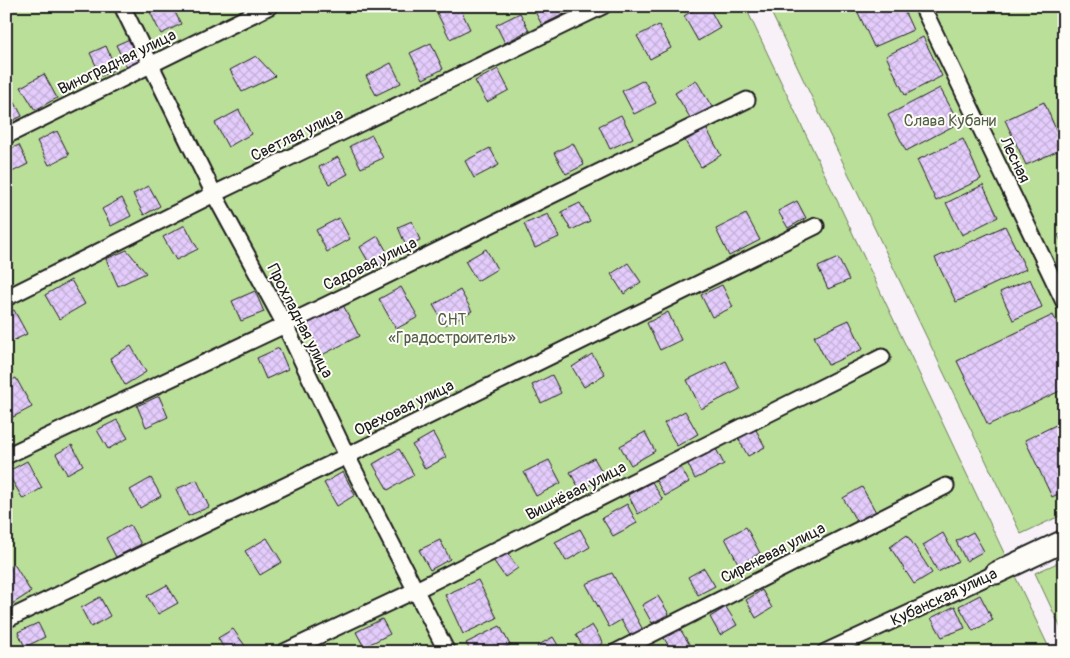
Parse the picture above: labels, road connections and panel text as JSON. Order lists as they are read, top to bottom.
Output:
{
  "streets": {
    "street": [
      "Виноградная улица",
      "Светлая улица",
      "Лесная",
      "Садовая улица",
      "Прохладная улица",
      "Ореховая улица",
      "Вишнёвая улица",
      "Сиреневая улица",
      "Кубанская улица"
    ]
  },
  "crossings": [
    ["Виноградная улица", "Прохладная улица"],
    ["Светлая улица", "Прохладная улица"],
    ["Садовая улица", "Прохладная улица"],
    ["Прохладная улица", "Ореховая улица"],
    ["Прохладная улица", "Вишнёвая улица"]
  ],
  "parks": ["Слава Кубани", "СНТ «Градостроитель»"]
}
